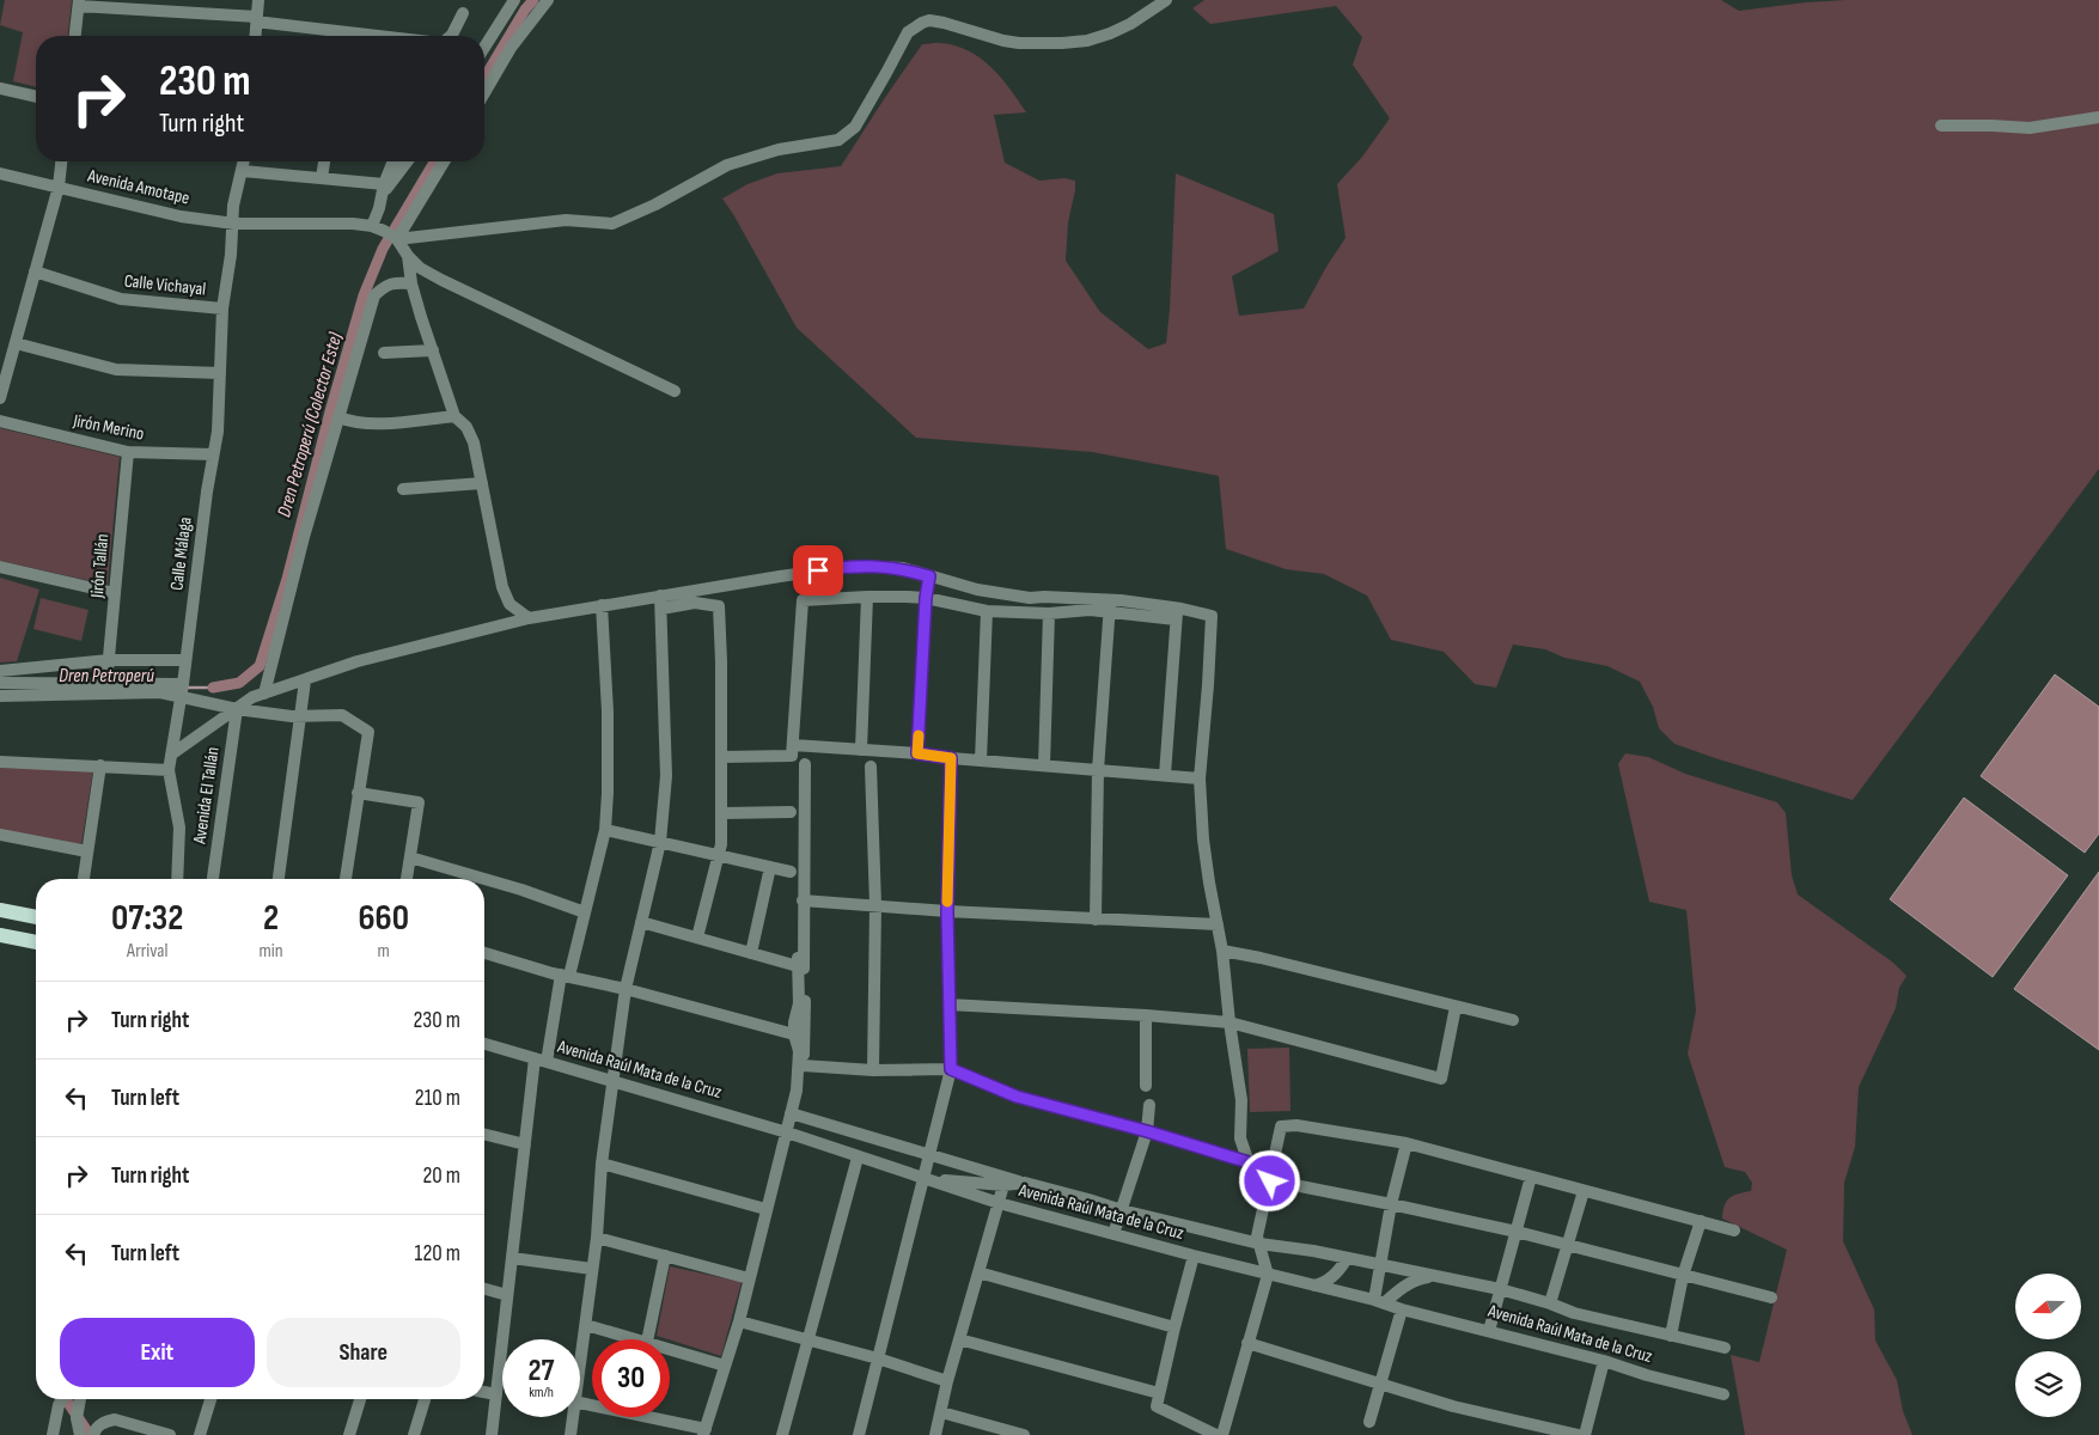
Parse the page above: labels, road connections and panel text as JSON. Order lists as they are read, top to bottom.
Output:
{
  "streets": {
    "street": [
      "Avenida Amotape",
      "Calle Vichayal",
      "Jirón Merino",
      "Calle Málaga",
      "Jirón Tallán",
      "Avenida El Tallán",
      "Avenida Raúl Mata de la Cruz"
    ]
  },
  "crossings": [
    ["Avenida Amotape", "Calle Málaga"],
    ["Calle Vichayal", "Calle Málaga"],
    ["Jirón Merino", "Calle Málaga"],
    ["Jirón Merino", "Jirón Tallán"]
  ],
  "water": ["Dren Petroperú (Colector Este)", "Dren Petroperú"],
  "north": "left",
  "page": {
    "turn": ["230 m", "Turn right"],
    "eta": [
      "07:32",
      "Arrival",
      "2",
      "min",
      "660",
      "m"
    ],
    "list": [
      {
        "name": "Turn right",
        "value": "230 m"
      },
      {
        "name": "Turn left",
        "value": "210 m"
      },
      {
        "name": "Turn right",
        "value": "20 m"
      },
      {
        "name": "Turn left",
        "value": "120 m"
      }
    ],
    "buttons": ["Exit", "Share"],
    "speed": "27 km/h",
    "limit": "30"
  }
}
